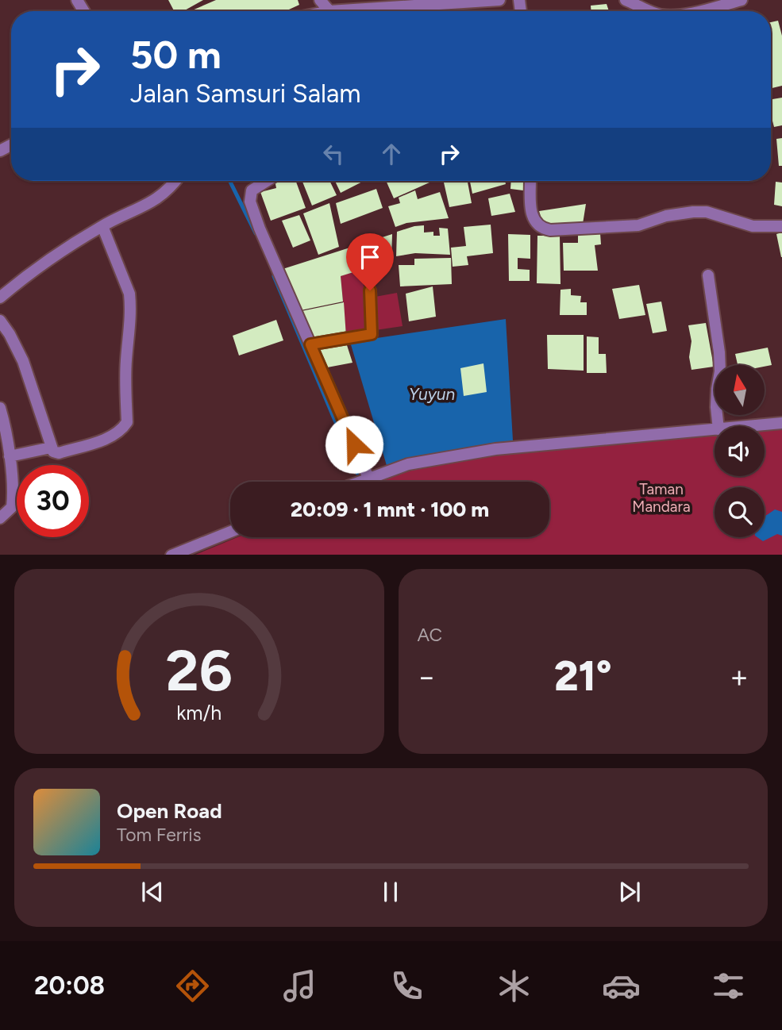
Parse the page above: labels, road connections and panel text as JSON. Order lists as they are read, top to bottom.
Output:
{
  "water": ["Yuyun"],
  "parks": ["Taman Mandara"],
  "north": "top",
  "page": {
    "turn": ["50 m", "Jalan Samsuri Salam"],
    "limit": "30",
    "trip": "20:09 · 1 mnt · 100 m",
    "tile": "AC",
    "heat": ["−", "21°", "+"],
    "song": ["Open Road", "Tom Ferris"],
    "tabs": "20:08",
    "gauge": ["26", "km/h"]
  }
}
